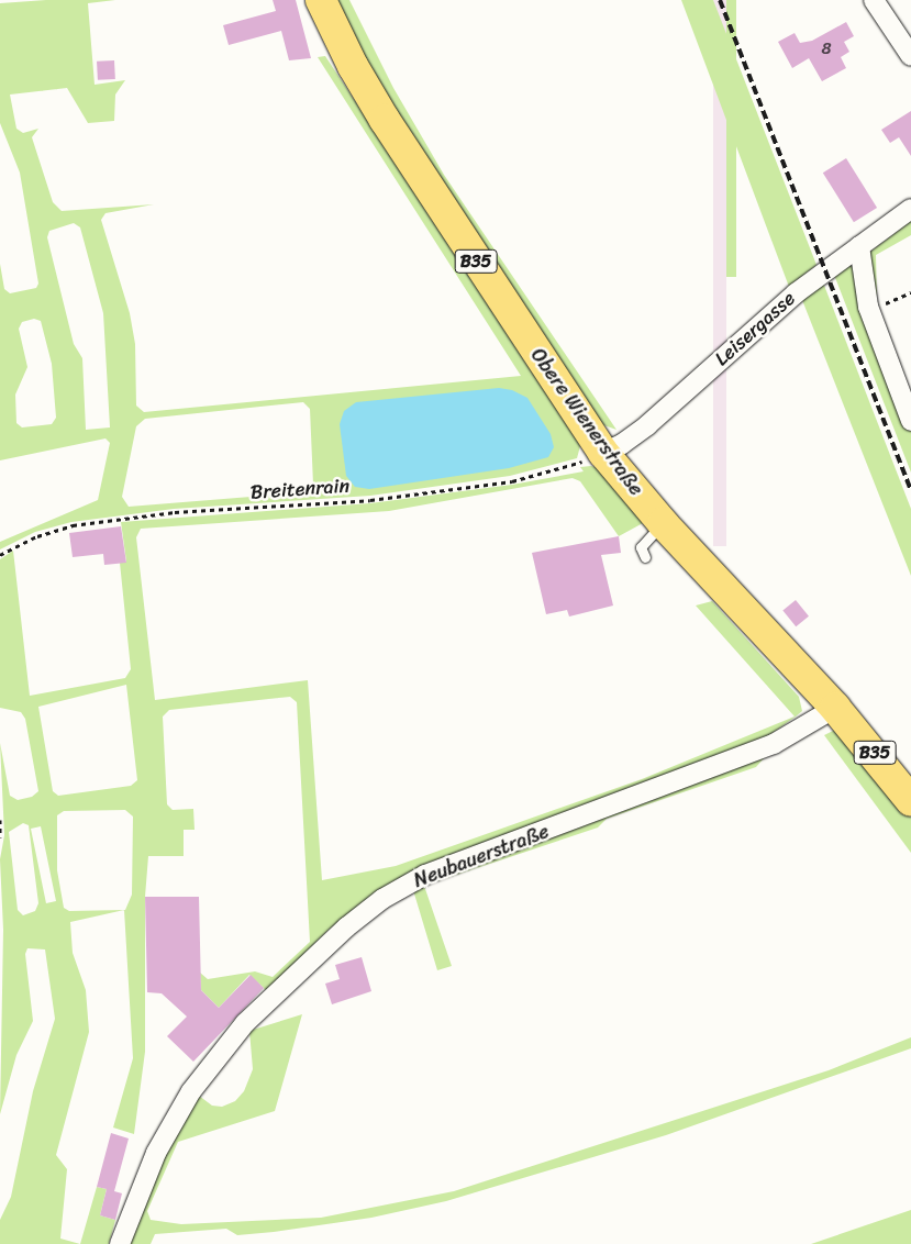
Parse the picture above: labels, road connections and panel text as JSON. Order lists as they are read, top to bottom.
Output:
{
  "streets": {
    "main road": ["B35", "Obere Wienerstraße"],
    "street": ["Leisergasse", "Neubauerstraße"],
    "path": ["Breitenrain"]
  },
  "crossings": [
    ["Leisergasse", "Obere Wienerstraße"],
    ["Leisergasse", "Breitenrain"],
    ["Obere Wienerstraße", "Breitenrain"],
    ["Obere Wienerstraße", "Neubauerstraße"]
  ],
  "house_numbers": ["8"]
}
